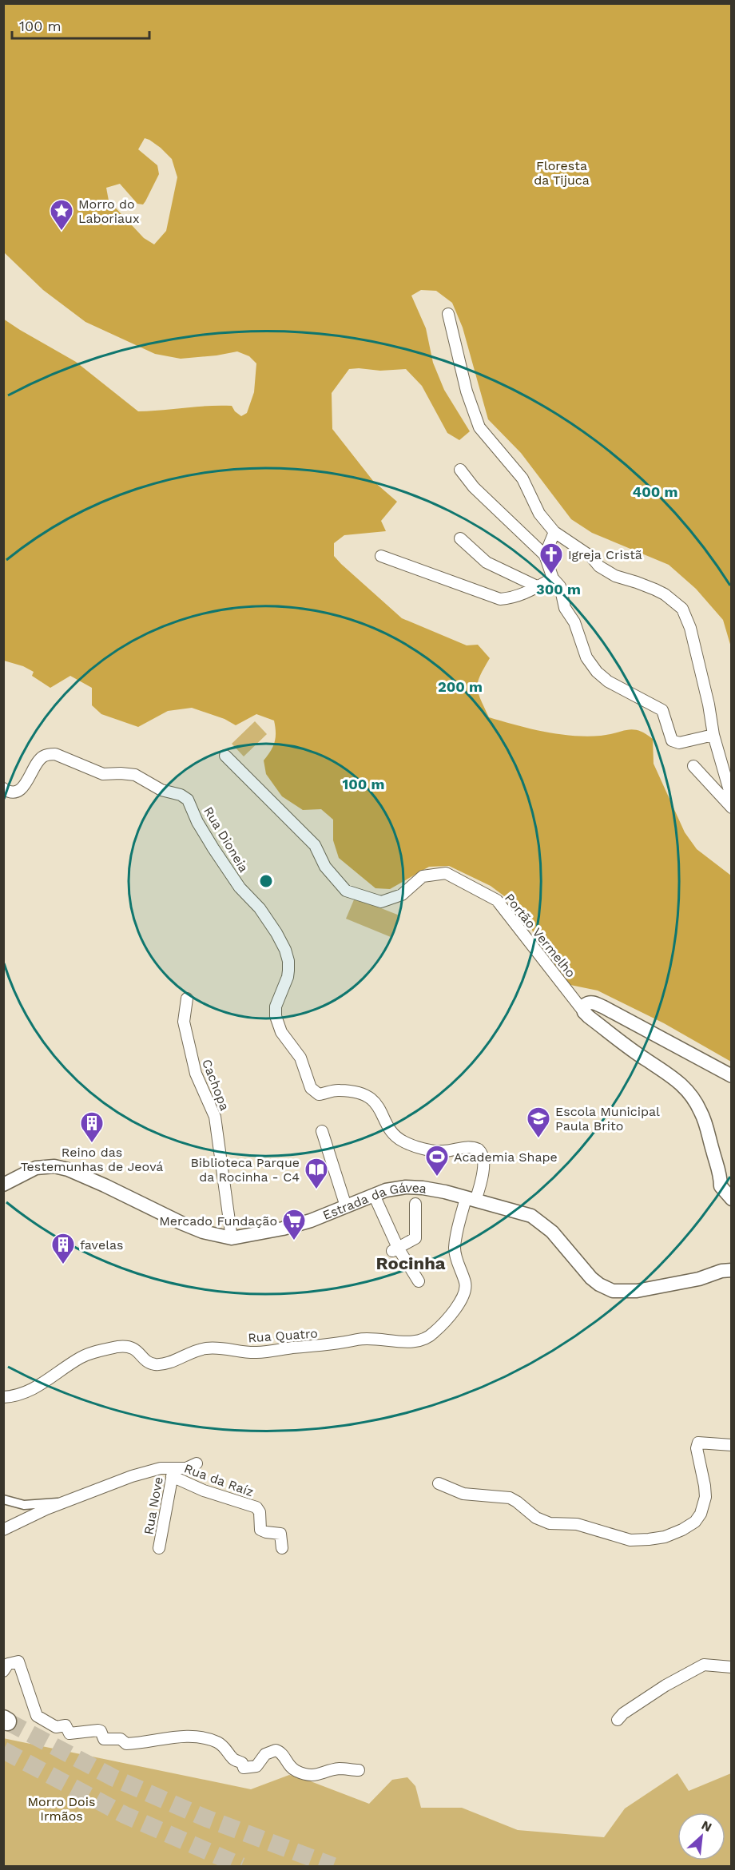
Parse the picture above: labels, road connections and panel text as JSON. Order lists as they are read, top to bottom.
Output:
{
  "streets": {
    "street": [
      "Rua Dioneia",
      "Portão Vermelho",
      "Cachopa",
      "Estrada da Gávea",
      "Rua Quatro",
      "Rua da Raíz",
      "Rua Nove"
    ]
  },
  "crossings": [
    ["Rua Dioneia", "Estrada da Gávea"],
    ["Rua Dioneia", "Rua Quatro"],
    ["Cachopa", "Estrada da Gávea"],
    ["Estrada da Gávea", "Rua Quatro"],
    ["Rua da Raíz", "Rua Nove"]
  ],
  "districts": ["Rocinha"],
  "parks": ["Floresta da Tijuca", "Morro Dois Irmãos"],
  "places": {
    "place": ["Morro do Laboriaux"],
    "church": ["Igreja Cristã"],
    "school or university": ["Escola Municipal Paula Brito"],
    "building": ["Reino das Testemunhas de Jeová", "favelas"],
    "sports": ["Academia Shape"],
    "library": ["Biblioteca Parque da Rocinha - C4"],
    "supermarket": ["Mercado Fundação"]
  },
  "scale_bar": "100 m",
  "north": "top right",
  "rings": [
    "400 m",
    "300 m",
    "200 m",
    "100 m"
  ]
}
